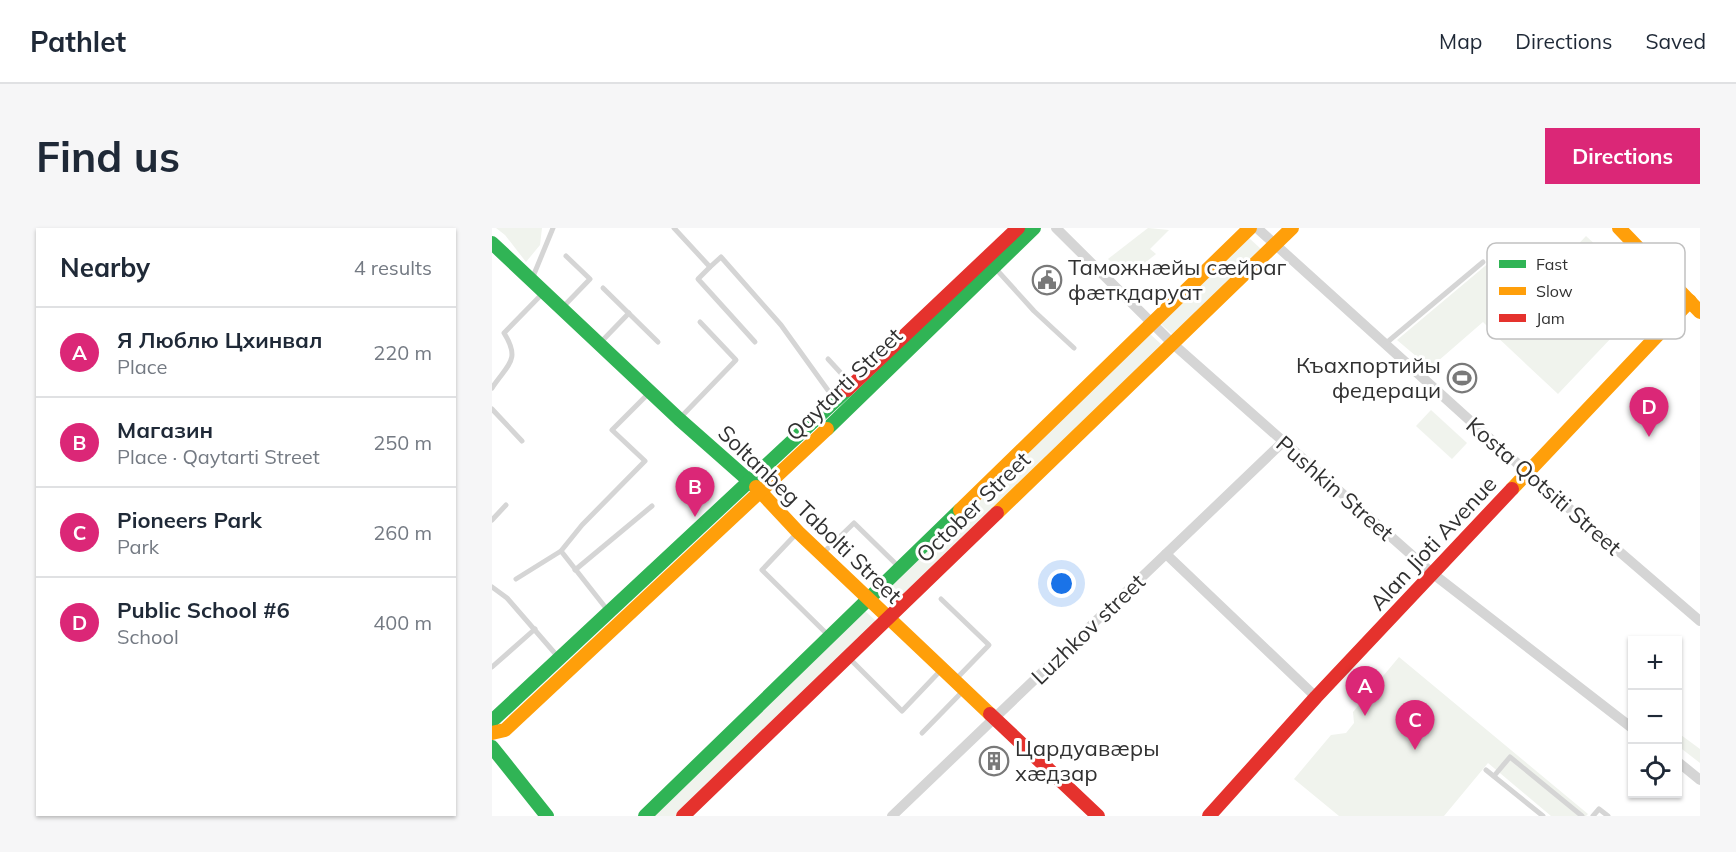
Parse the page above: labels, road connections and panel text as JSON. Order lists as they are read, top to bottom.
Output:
{
  "streets": {
    "street": [
      "Qaytarti Street",
      "Kosta Qotsiti Street",
      "Pushkin Street",
      "October Street",
      "Soltanbeg Tabolti Street",
      "Alan Jioti Avenue",
      "Luzhkov street"
    ]
  },
  "crossings": [
    ["Qaytarti Street", "Soltanbeg Tabolti Street"],
    ["Kosta Qotsiti Street", "October Street"],
    ["Kosta Qotsiti Street", "Alan Jioti Avenue"],
    ["Pushkin Street", "October Street"],
    ["Pushkin Street", "Alan Jioti Avenue"],
    ["Pushkin Street", "Luzhkov street"],
    ["October Street", "Soltanbeg Tabolti Street"],
    ["Soltanbeg Tabolti Street", "Luzhkov street"]
  ],
  "places": {
    "public building": ["Таможнæйы сæйраг фæткдаруат"],
    "sports": ["Къахпортийы федераци"],
    "building": ["Цардуавæры хæдзар"]
  },
  "legend": ["Fast", "Slow", "Jam"],
  "page": {
    "header": "Pathlet",
    "nav": ["Map", "Directions", "Saved"],
    "buttons": "Directions",
    "title": "Find us",
    "heading": ["Nearby", "4 results"],
    "list": [
      {
        "mark": "A",
        "name": "Я Люблю Цхинвал",
        "note": "Place",
        "value": "220 m"
      },
      {
        "mark": "B",
        "name": "Магазин",
        "note": "Place · Qaytarti Street",
        "value": "250 m"
      },
      {
        "mark": "C",
        "name": "Pioneers Park",
        "note": "Park",
        "value": "260 m"
      },
      {
        "mark": "D",
        "name": "Public School #6",
        "note": "School",
        "value": "400 m"
      }
    ],
    "pins": [
      "D",
      "B",
      "A",
      "C"
    ],
    "map_buttons": ["+", "−"]
  }
}
